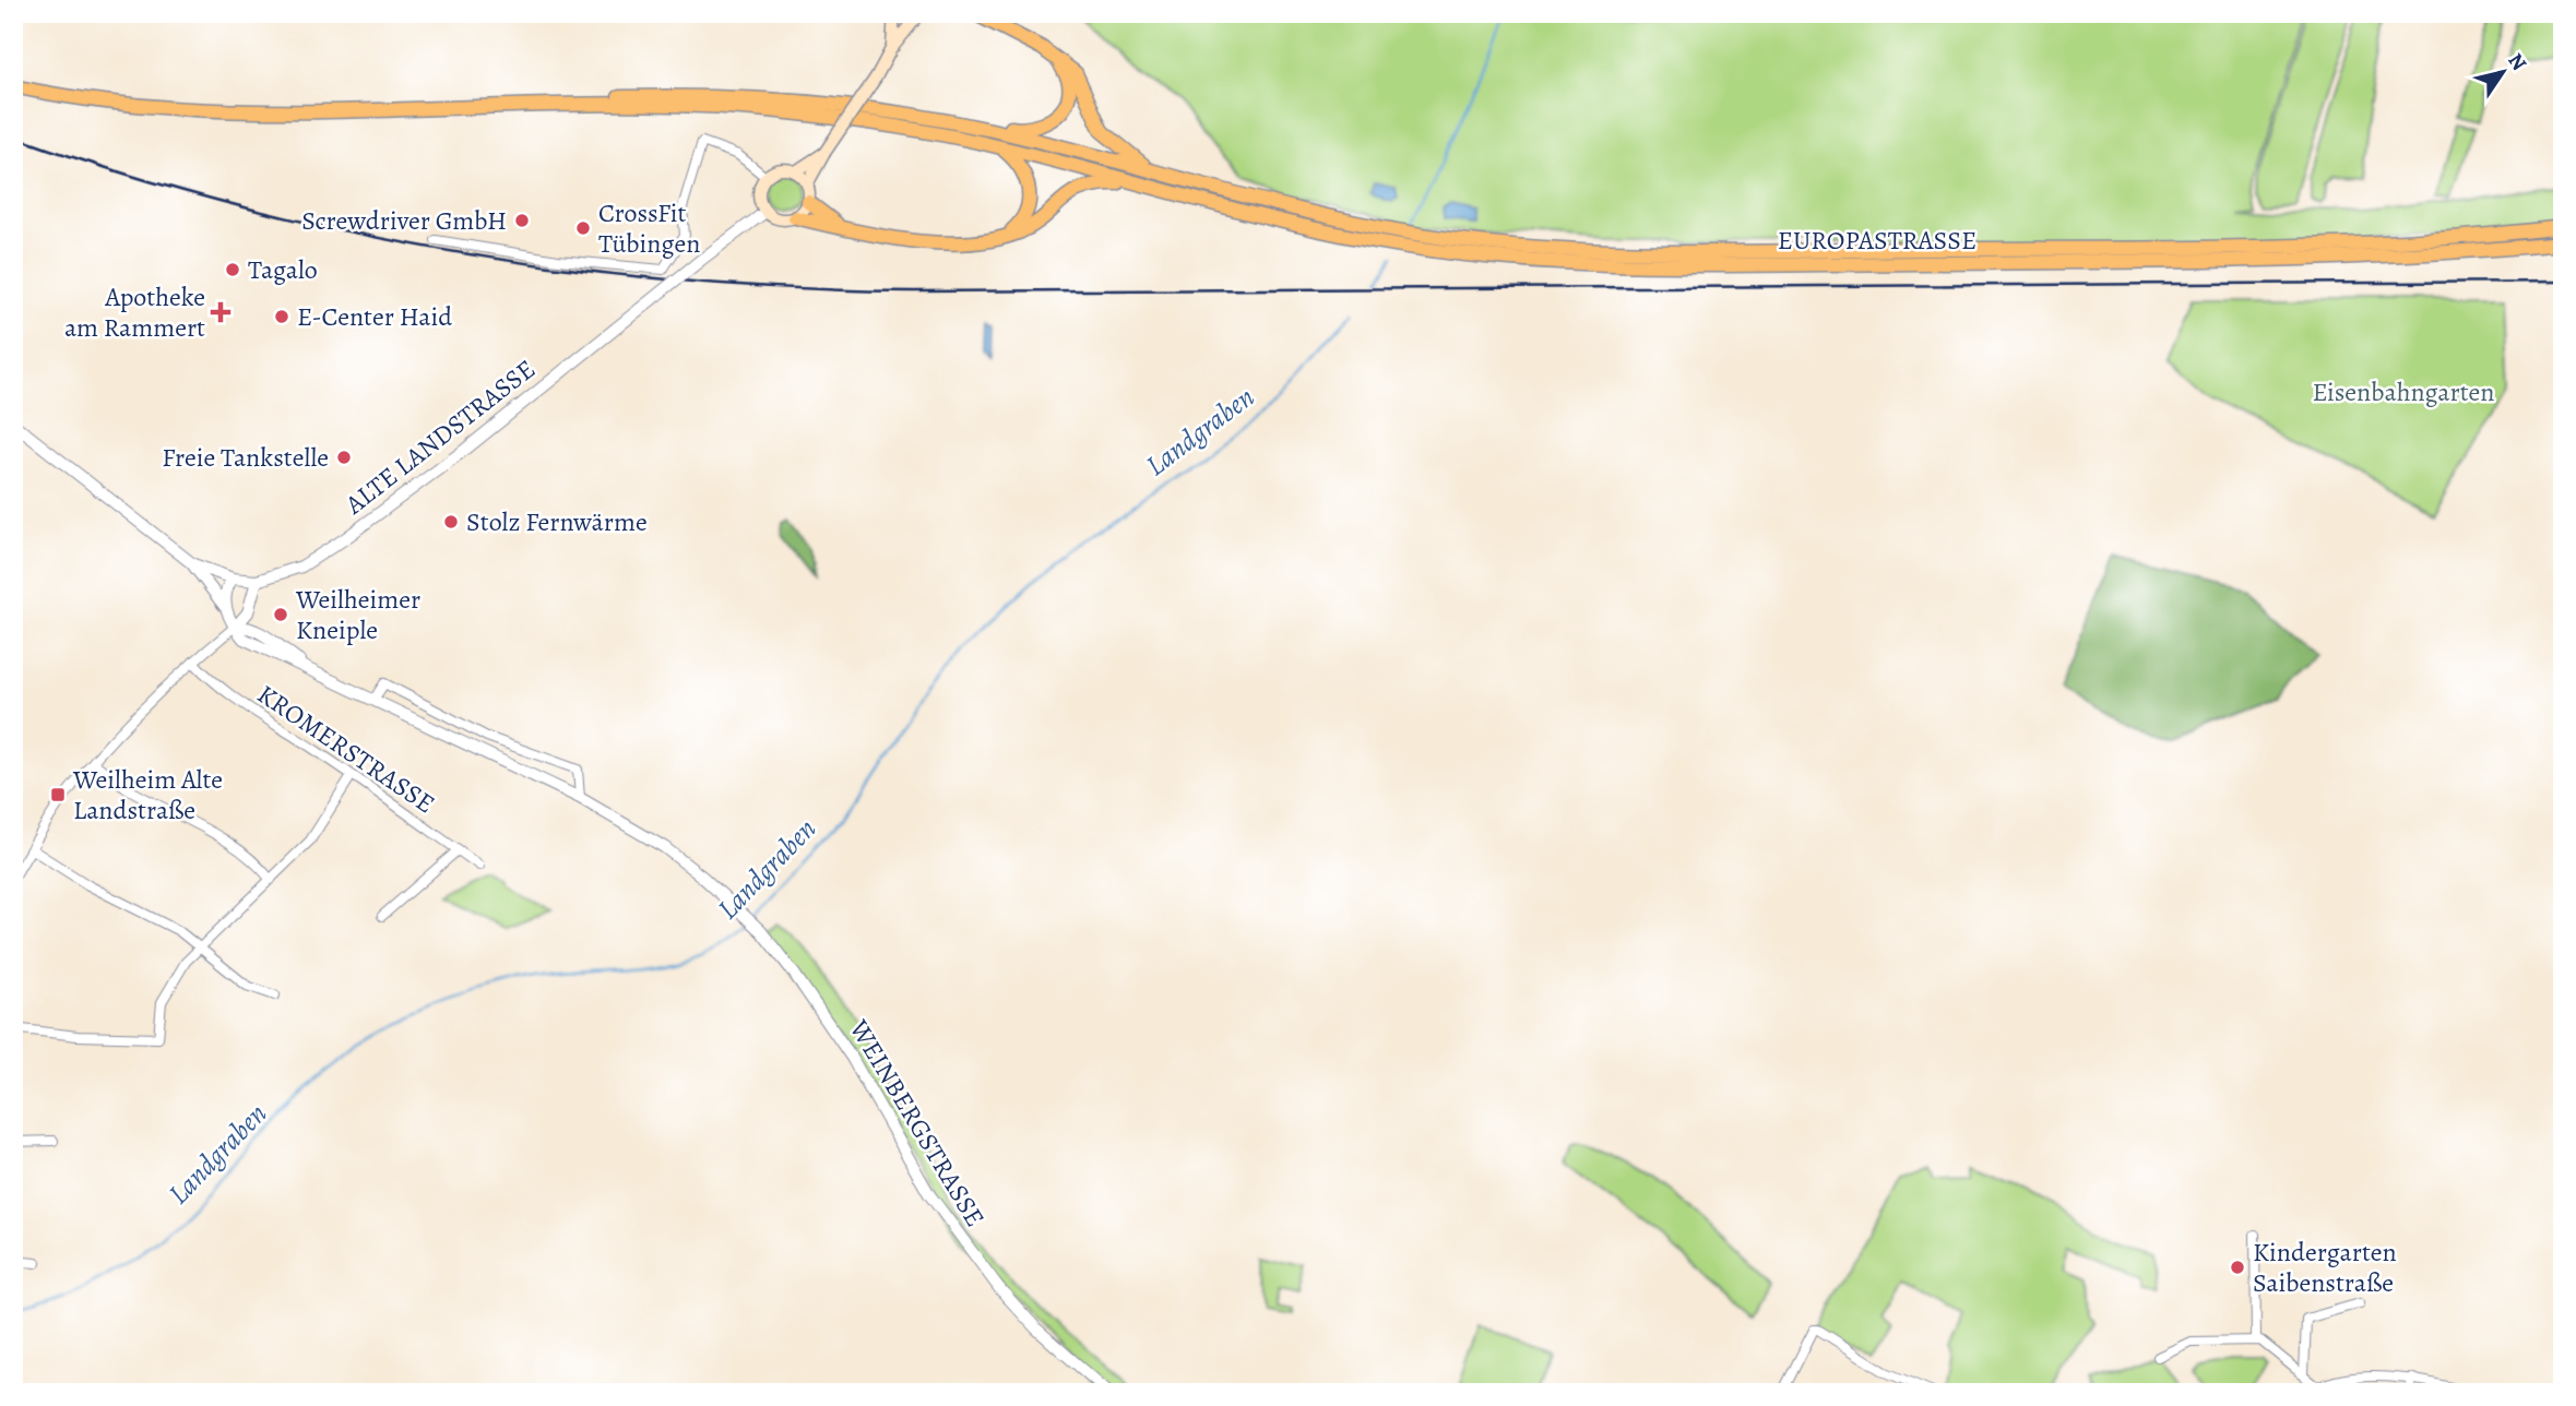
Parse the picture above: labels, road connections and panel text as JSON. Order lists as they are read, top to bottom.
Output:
{
  "streets": {
    "main road": ["EUROPASTRASSE"],
    "street": ["ALTE LANDSTRASSE", "KROMERSTRASSE", "WEINBERGSTRASSE"]
  },
  "water": ["Landgraben"],
  "parks": ["Eisenbahngarten"],
  "places": {
    "other": [
      "Screwdriver GmbH",
      "CrossFit Tübingen",
      "Tagalo",
      "E-Center Haid",
      "Freie Tankstelle",
      "Stolz Fernwärme",
      "Weilheimer Kneiple",
      "Kindergarten Saibenstraße"
    ],
    "health": ["Apotheke am Rammert"],
    "transit": ["Weilheim Alte Landstraße"]
  },
  "north": "top right"
}
